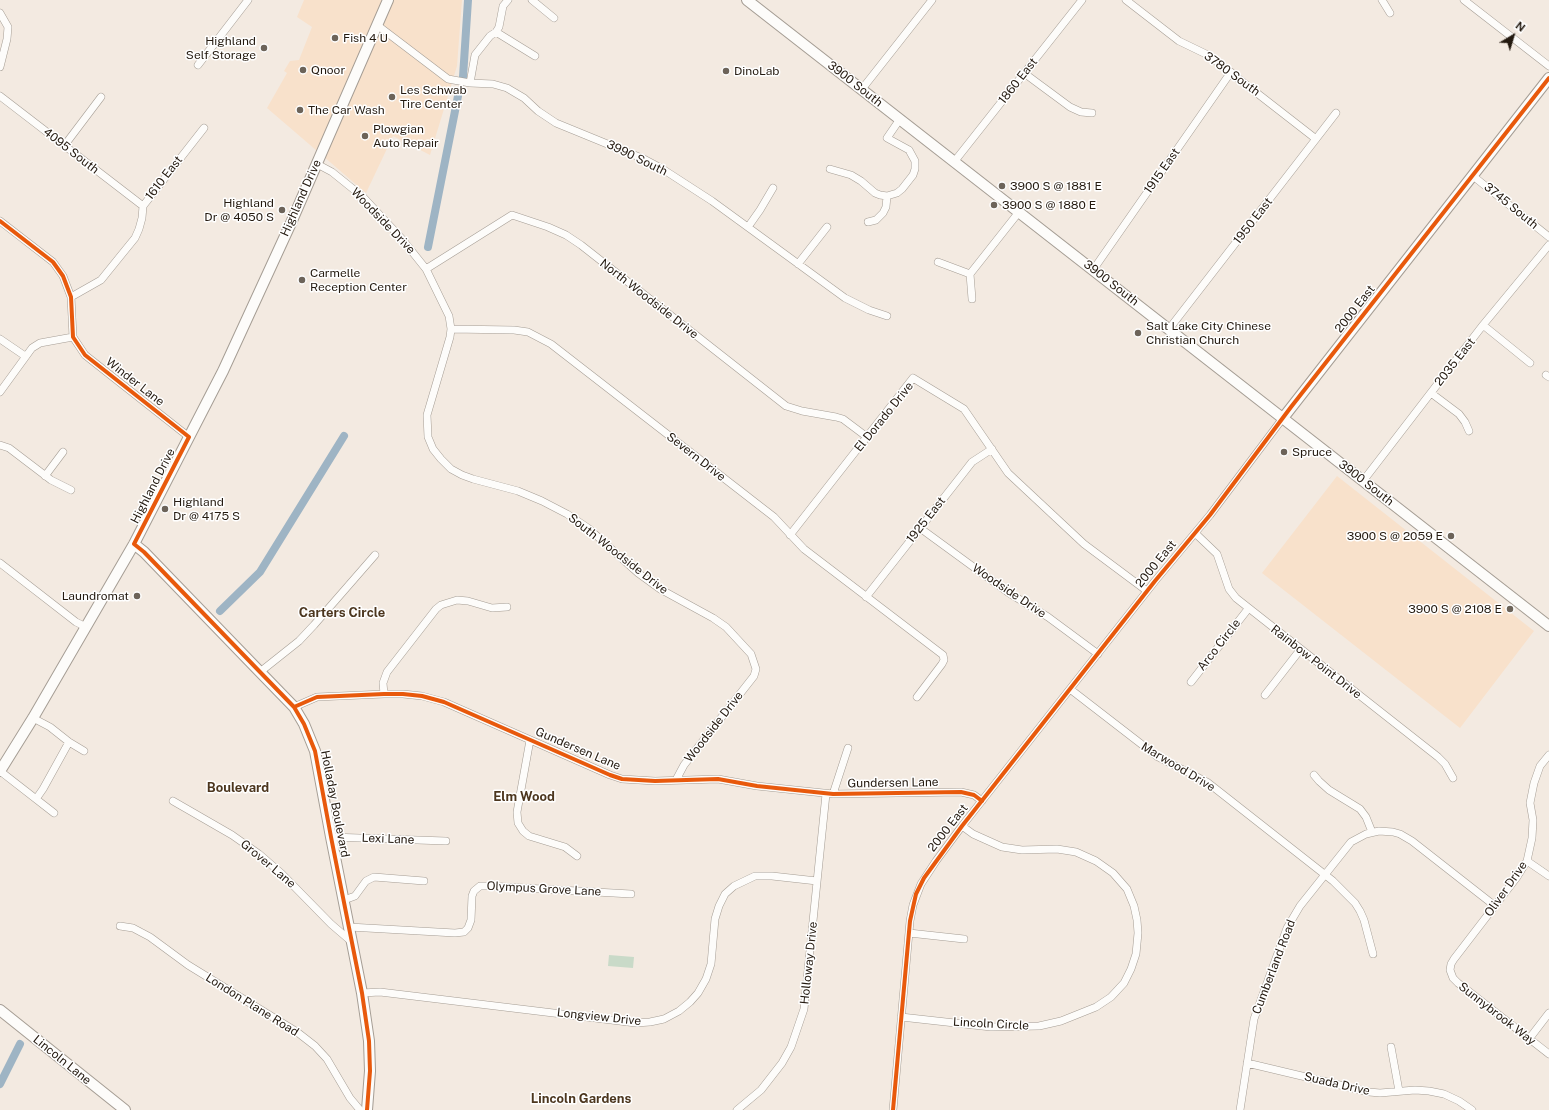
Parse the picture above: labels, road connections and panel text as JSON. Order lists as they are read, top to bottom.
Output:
{
  "streets": {
    "main road": [
      "3900 South",
      "Highland Drive",
      "2000 East",
      "Holladay Boulevard",
      "Lincoln Lane"
    ],
    "street": [
      "3780 South",
      "1860 East",
      "4095 South",
      "3990 South",
      "1915 East",
      "1610 East",
      "3745 South",
      "Woodside Drive",
      "1950 East",
      "North Woodside Drive",
      "2035 East",
      "Winder Lane",
      "El Dorado Drive",
      "Severn Drive",
      "1925 East",
      "South Woodside Drive",
      "Arco Circle",
      "Rainbow Point Drive",
      "Gundersen Lane",
      "Marwood Drive",
      "Lexi Lane",
      "Grover Lane",
      "Olympus Grove Lane",
      "Oliver Drive",
      "Holloway Drive",
      "Cumberland Road",
      "London Plane Road",
      "Sunnybrook Way",
      "Longview Drive",
      "Lincoln Circle",
      "Suada Drive"
    ]
  },
  "crossings": [
    ["3780 South", "1915 East"],
    ["3780 South", "1950 East"],
    ["1860 East", "3900 South"],
    ["3900 South", "1915 East"],
    ["3900 South", "1950 East"],
    ["3900 South", "2000 East"],
    ["3900 South", "2035 East"],
    ["4095 South", "1610 East"],
    ["3990 South", "Highland Drive"],
    ["Highland Drive", "Woodside Drive"],
    ["Highland Drive", "Winder Lane"],
    ["Highland Drive", "Holladay Boulevard"],
    ["3745 South", "2000 East"],
    ["Woodside Drive", "North Woodside Drive"],
    ["Woodside Drive", "2000 East"],
    ["Woodside Drive", "1925 East"],
    ["Woodside Drive", "South Woodside Drive"],
    ["Woodside Drive", "Gundersen Lane"],
    ["North Woodside Drive", "El Dorado Drive"],
    ["North Woodside Drive", "South Woodside Drive"],
    ["2000 East", "El Dorado Drive"],
    ["2000 East", "Rainbow Point Drive"],
    ["2000 East", "Gundersen Lane"],
    ["2000 East", "Marwood Drive"],
    ["2000 East", "Lincoln Circle"],
    ["El Dorado Drive", "Severn Drive"],
    ["El Dorado Drive", "1925 East"],
    ["Severn Drive", "1925 East"],
    ["Severn Drive", "South Woodside Drive"],
    ["Arco Circle", "Rainbow Point Drive"],
    ["Gundersen Lane", "Holladay Boulevard"],
    ["Gundersen Lane", "Holloway Drive"],
    ["Marwood Drive", "Cumberland Road"],
    ["Holladay Boulevard", "Lexi Lane"],
    ["Holladay Boulevard", "Grover Lane"],
    ["Holladay Boulevard", "Olympus Grove Lane"],
    ["Holladay Boulevard", "Longview Drive"],
    ["Oliver Drive", "Sunnybrook Way"],
    ["Holloway Drive", "Longview Drive"],
    ["Cumberland Road", "Suada Drive"]
  ],
  "districts": [
    "Carters Circle",
    "Boulevard",
    "Elm Wood",
    "Lincoln Gardens"
  ],
  "places": [
    "Fish 4 U",
    "Highland Self Storage",
    "Qnoor",
    "DinoLab",
    "Les Schwab Tire Center",
    "The Car Wash",
    "Plowgian Auto Repair",
    "3900 S @ 1881 E",
    "3900 S @ 1880 E",
    "Highland Dr @ 4050 S",
    "Carmelle Reception Center",
    "Salt Lake City Chinese Christian Church",
    "Spruce",
    "Highland Dr @ 4175 S",
    "3900 S @ 2059 E",
    "Laundromat",
    "3900 S @ 2108 E"
  ],
  "north": "top right"
}
